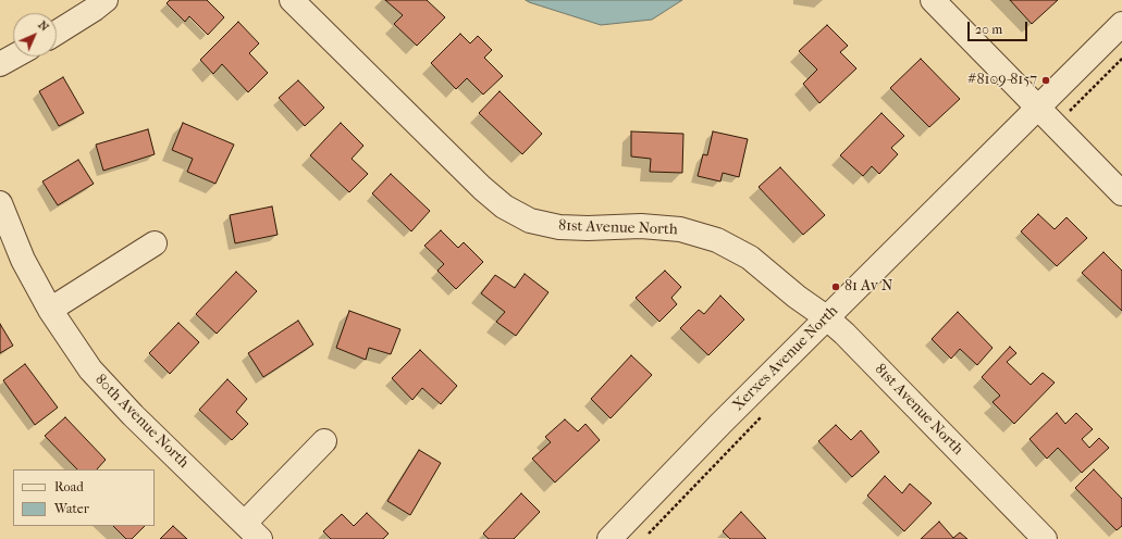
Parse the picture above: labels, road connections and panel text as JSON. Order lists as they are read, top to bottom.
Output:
{
  "streets": {
    "street": ["81st Avenue North", "Xerxes Avenue North", "80th Avenue North"]
  },
  "crossings": [
    ["81st Avenue North", "Xerxes Avenue North"]
  ],
  "places": ["#8109-8157", "81 Av N"],
  "legend": ["Road", "Water"],
  "scale_bar": "20 m",
  "north": "top right"
}
